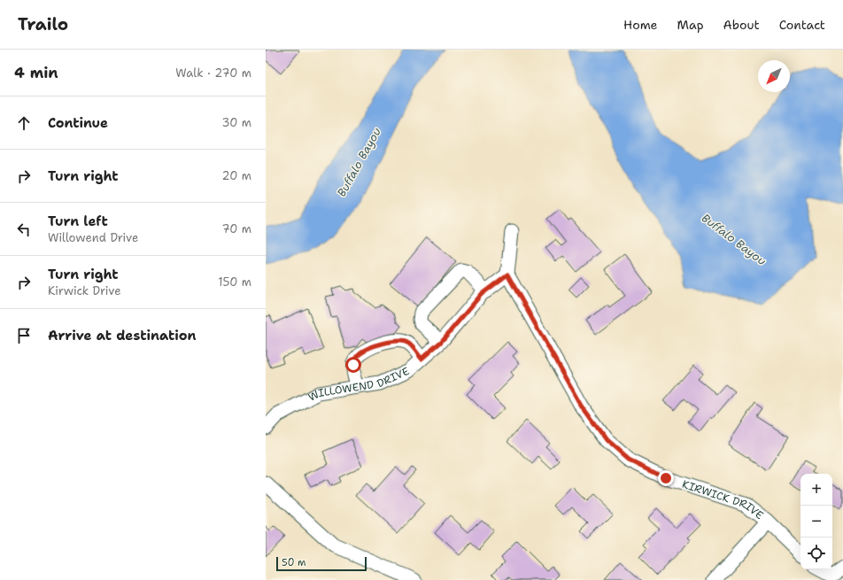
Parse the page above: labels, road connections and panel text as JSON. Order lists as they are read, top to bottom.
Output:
{
  "streets": {
    "street": ["WILLOWEND DRIVE", "KIRWICK DRIVE"]
  },
  "crossings": [
    ["WILLOWEND DRIVE", "KIRWICK DRIVE"]
  ],
  "water": ["Buffalo Bayou"],
  "scale_bar": "50 m",
  "north": "bottom left",
  "page": {
    "header": "Trailo",
    "nav": [
      "Home",
      "Map",
      "About",
      "Contact"
    ],
    "heading": ["4 min", "Walk · 270 m"],
    "list": [
      ["Continue", "30 m"],
      ["Turn right", "20 m"],
      ["Turn left", "Willowend Drive", "70 m"],
      ["Turn right", "Kirwick Drive", "150 m"],
      "Arrive at destination"
    ],
    "map_buttons": ["+", "−"],
    "scale": "50 m"
  }
}
